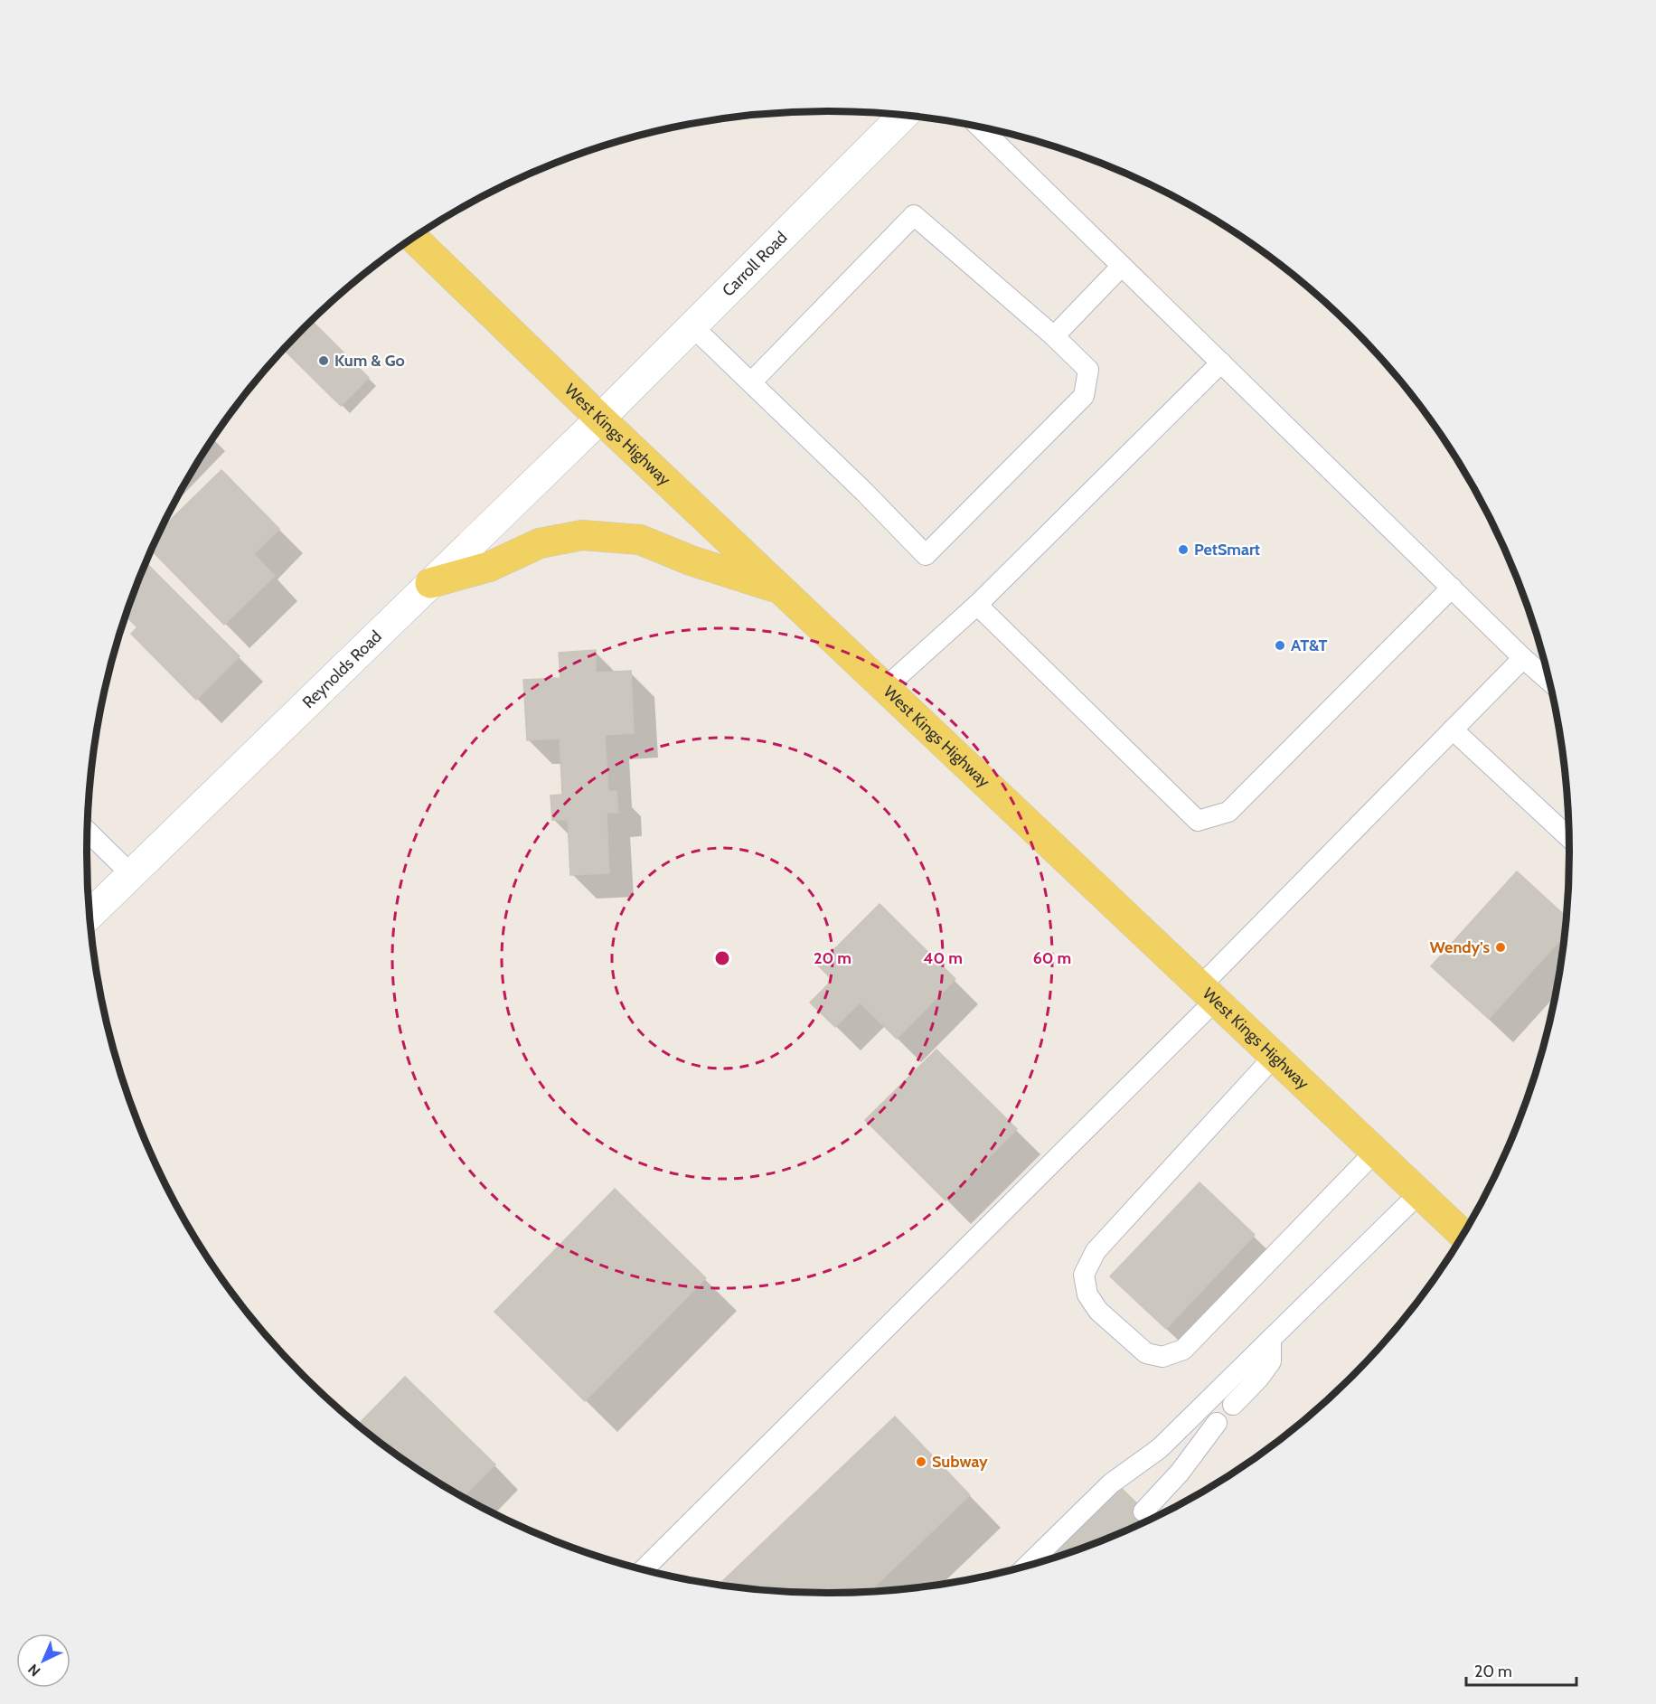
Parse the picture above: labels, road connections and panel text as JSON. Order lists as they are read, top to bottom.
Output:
{
  "streets": {
    "main road": ["West Kings Highway"],
    "street": ["Carroll Road", "Reynolds Road"]
  },
  "crossings": [
    ["Carroll Road", "West Kings Highway"],
    ["Carroll Road", "Reynolds Road"],
    ["West Kings Highway", "Reynolds Road"]
  ],
  "places": [
    "Kum & Go",
    "PetSmart",
    "AT&T",
    "Wendy's",
    "Subway"
  ],
  "scale_bar": "20 m",
  "north": "bottom left",
  "rings": ["20 m", "40 m", "60 m"]
}
